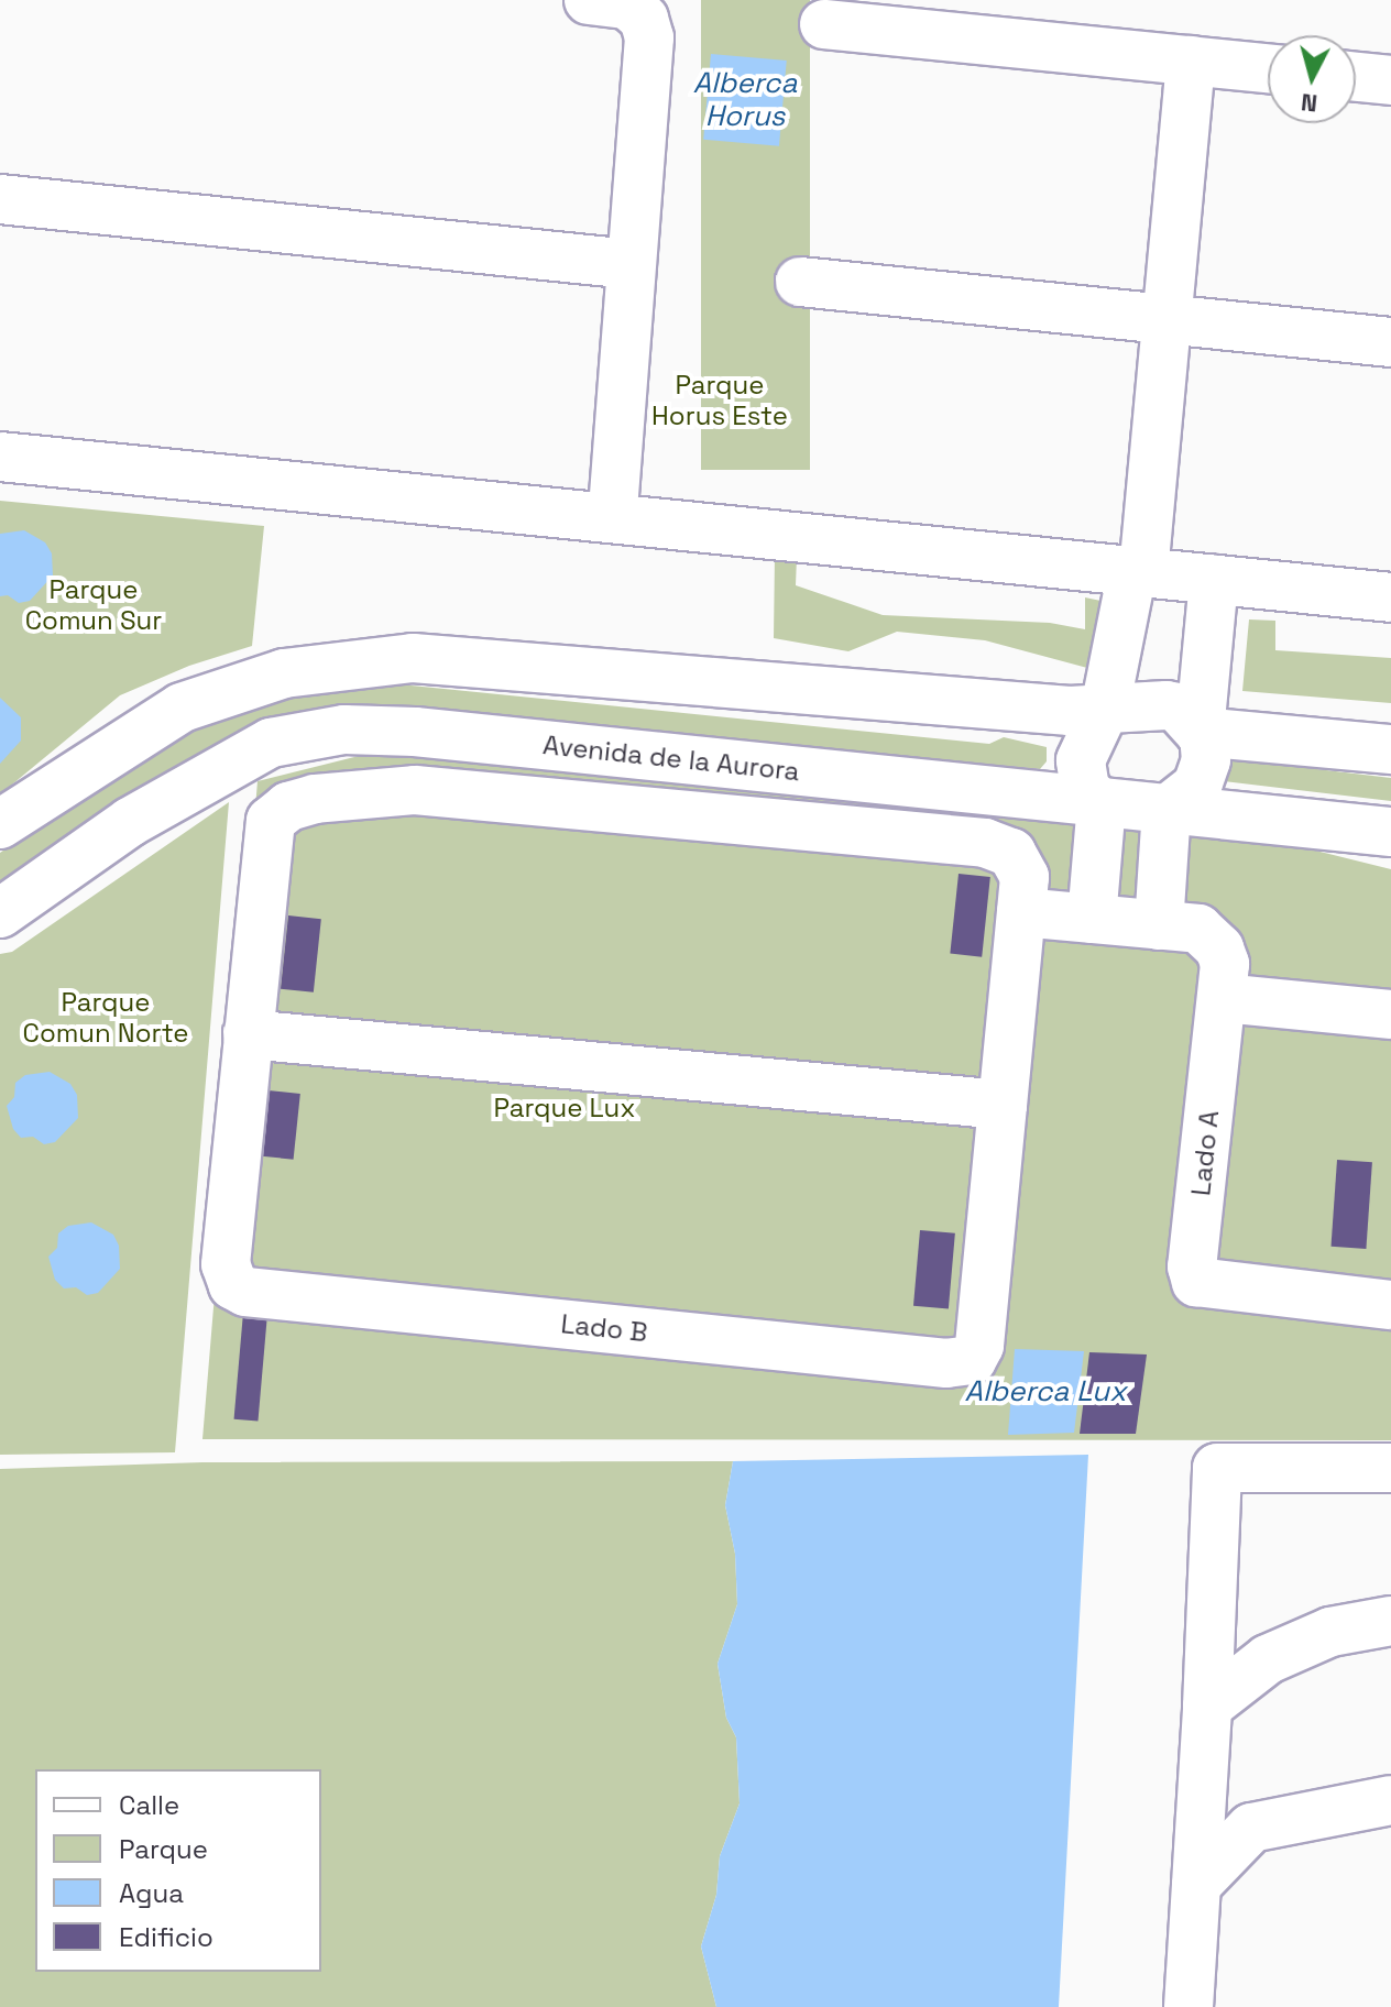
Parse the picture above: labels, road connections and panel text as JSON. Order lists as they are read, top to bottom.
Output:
{
  "streets": {
    "street": ["Avenida de la Aurora", "Lado A", "Lado B"]
  },
  "water": ["Alberca Horus", "Alberca Lux"],
  "parks": [
    "Parque Horus Este",
    "Parque Comun Sur",
    "Parque Comun Norte",
    "Parque Lux"
  ],
  "legend": [
    "Calle",
    "Parque",
    "Agua",
    "Edificio"
  ],
  "north": "bottom"
}
